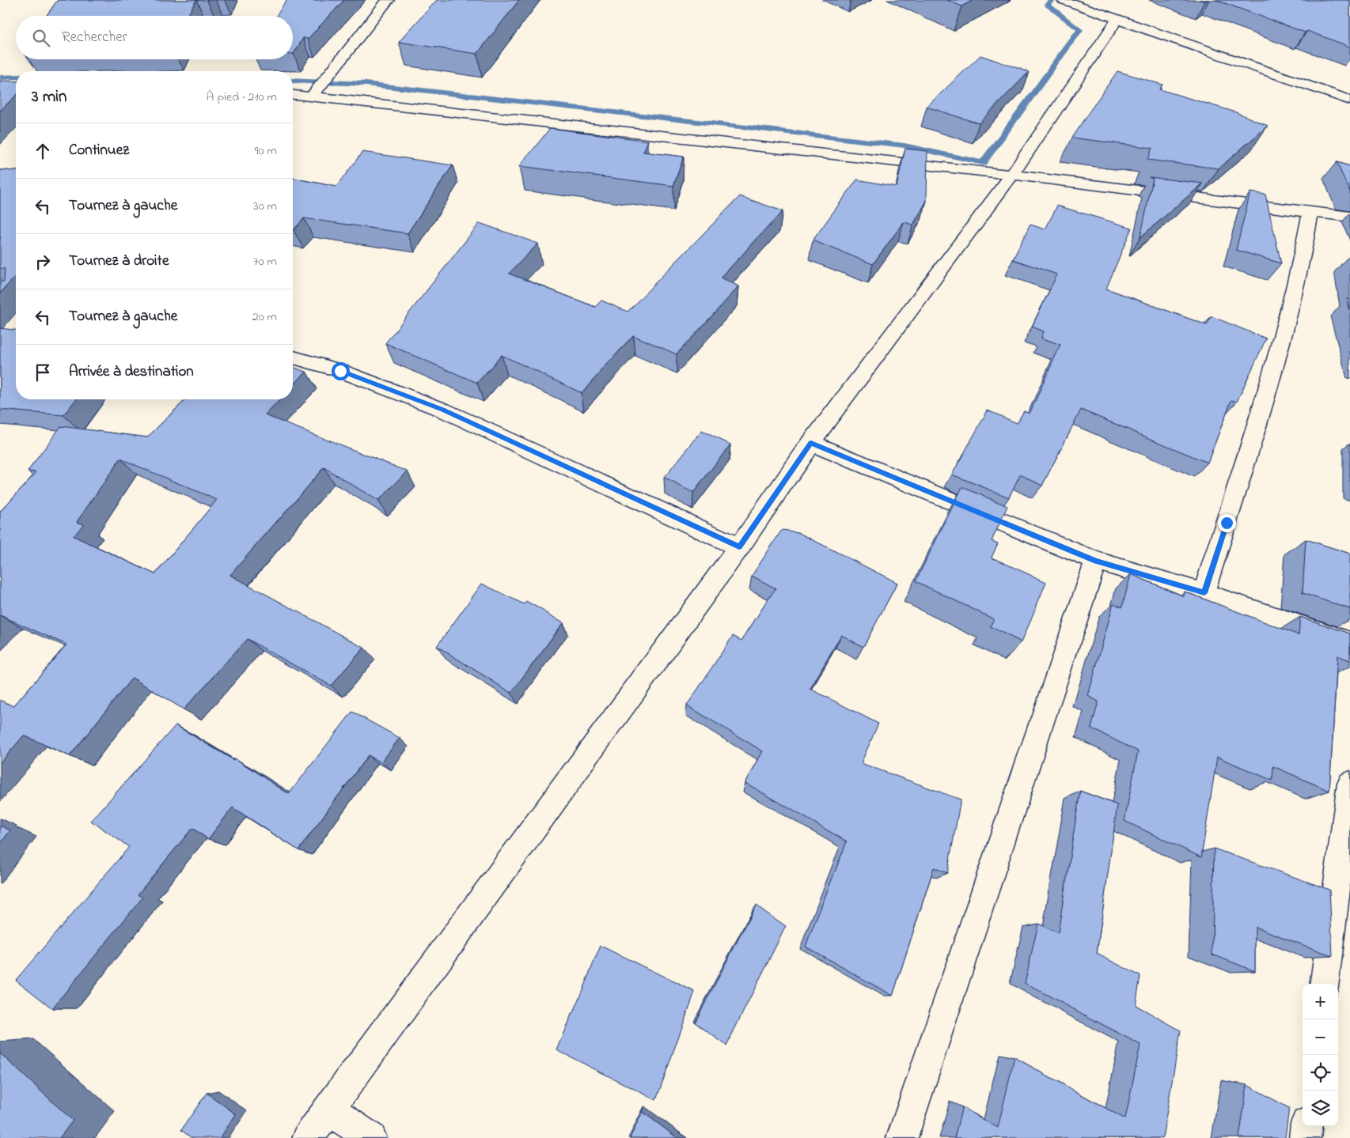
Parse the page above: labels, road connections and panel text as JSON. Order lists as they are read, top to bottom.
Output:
{
  "page": {
    "search": "Rechercher",
    "heading": ["3 min", "À pied · 210 m"],
    "list": [
      ["Continuez", "90 m"],
      ["Tournez à gauche", "30 m"],
      ["Tournez à droite", "70 m"],
      ["Tournez à gauche", "20 m"],
      "Arrivée à destination"
    ],
    "map_buttons": ["+", "−"]
  }
}
